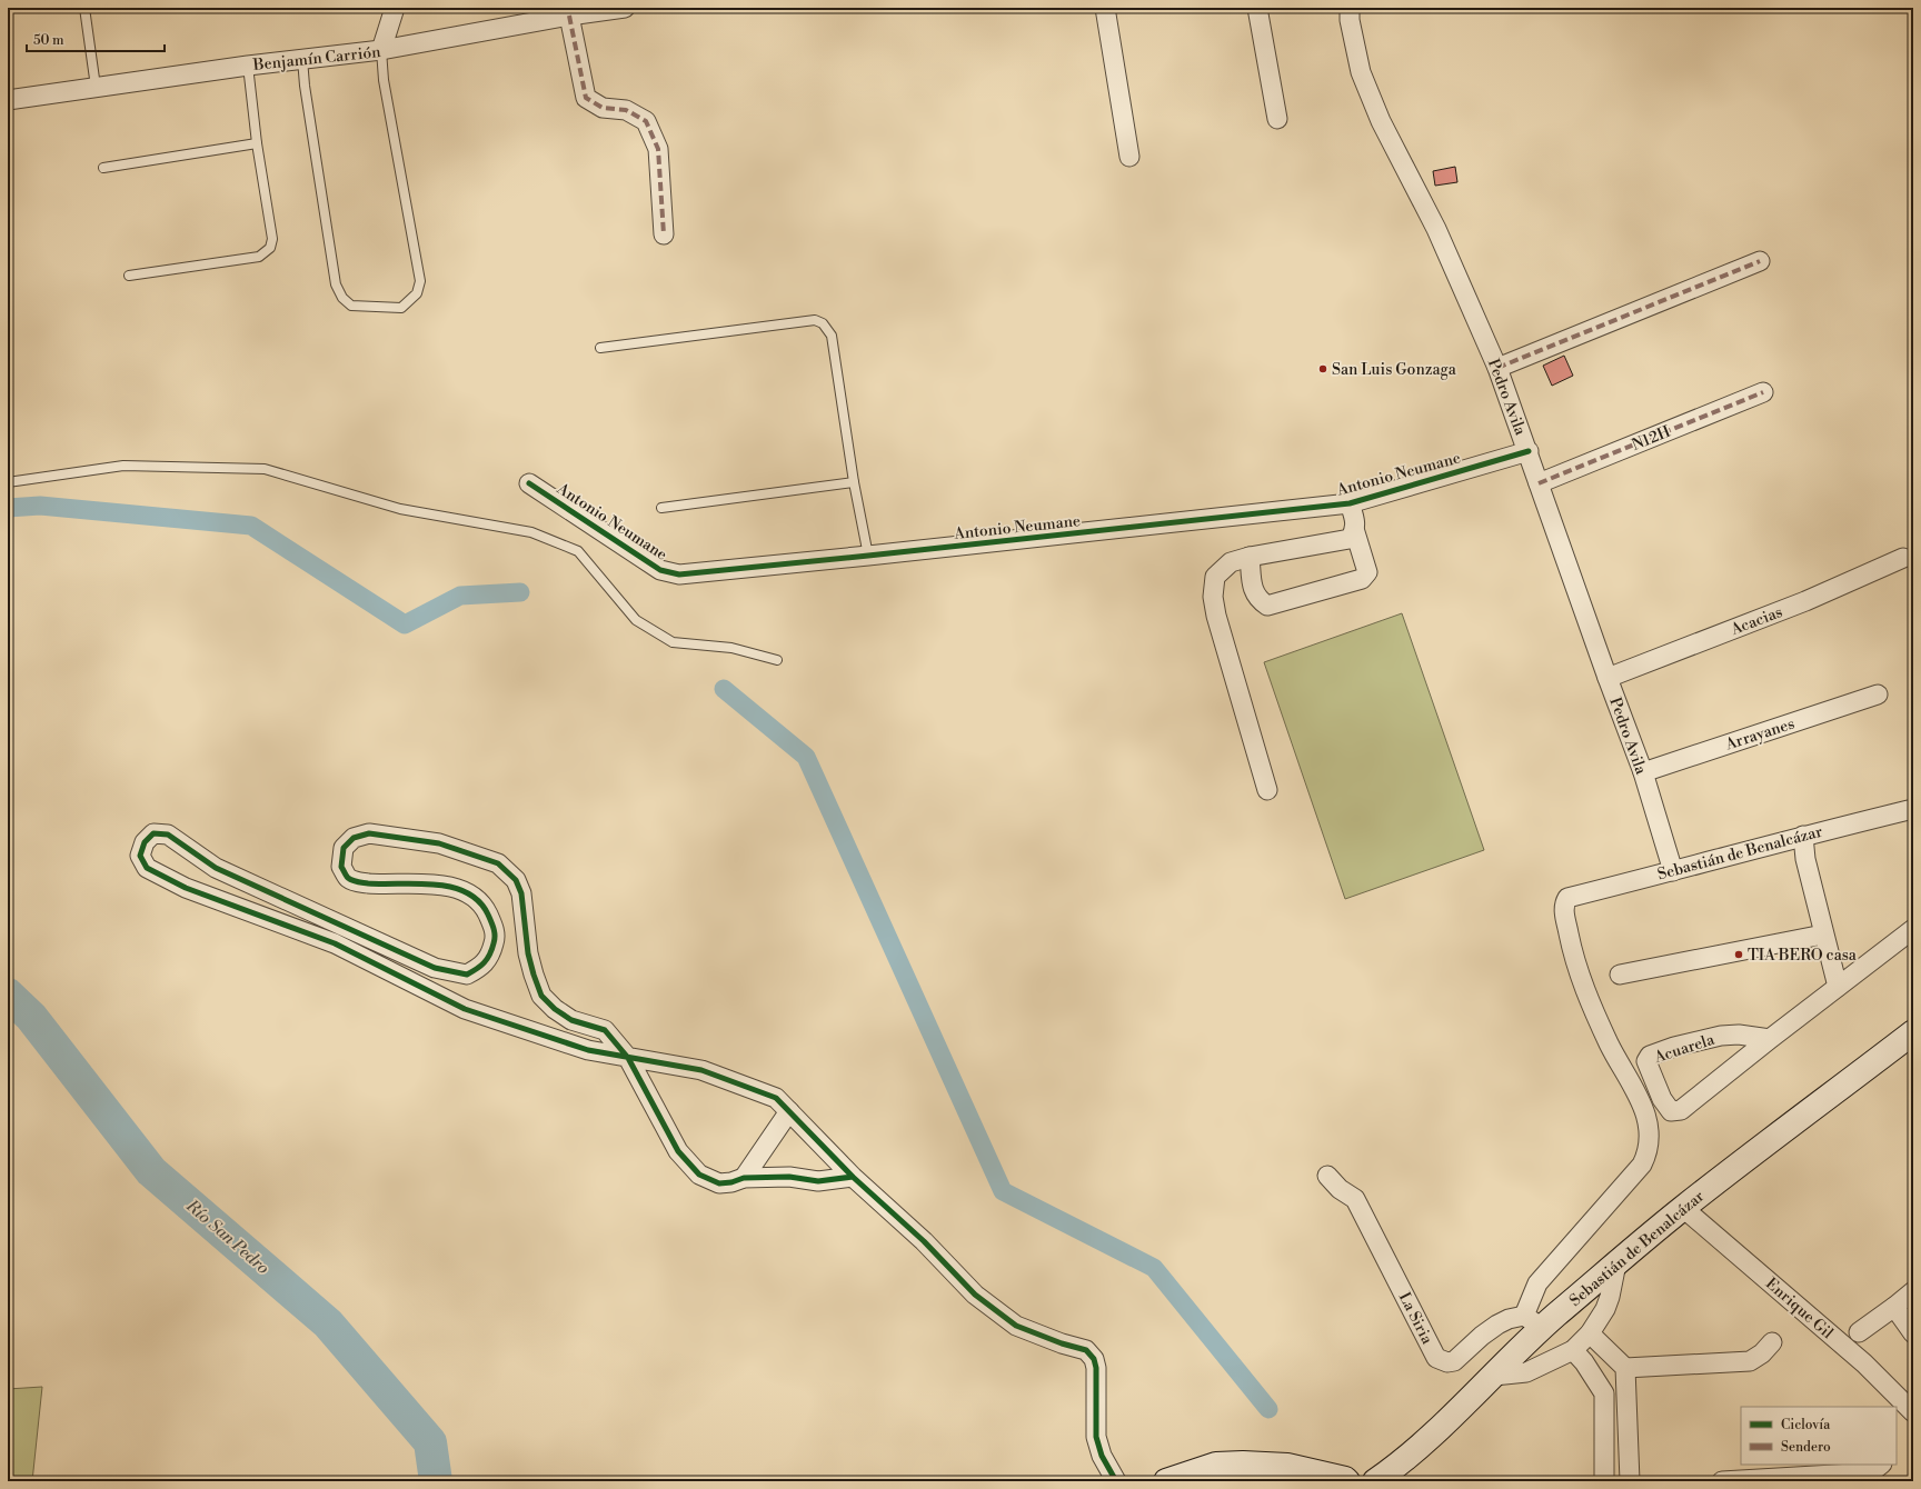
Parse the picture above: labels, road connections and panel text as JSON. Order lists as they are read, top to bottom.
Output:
{
  "streets": {
    "main road": ["Sebastián de Benalcázar"],
    "street": [
      "Benjamín Carrión",
      "Pedro Avila",
      "N12H",
      "Antonio Neumane",
      "Acacias",
      "Arrayanes",
      "Acuarela",
      "Enrique Gil",
      "La Siria"
    ]
  },
  "crossings": [
    ["Pedro Avila", "N12H"],
    ["Pedro Avila", "Antonio Neumane"],
    ["Pedro Avila", "Acacias"],
    ["Pedro Avila", "Arrayanes"],
    ["Pedro Avila", "Sebastián de Benalcázar"],
    ["Sebastián de Benalcázar", "Enrique Gil"],
    ["Sebastián de Benalcázar", "La Siria"]
  ],
  "water": ["Río San Pedro"],
  "places": ["San Luis Gonzaga", "TIA BERO casa"],
  "legend": ["Ciclovía", "Sendero"],
  "scale_bar": "50 m"
}
